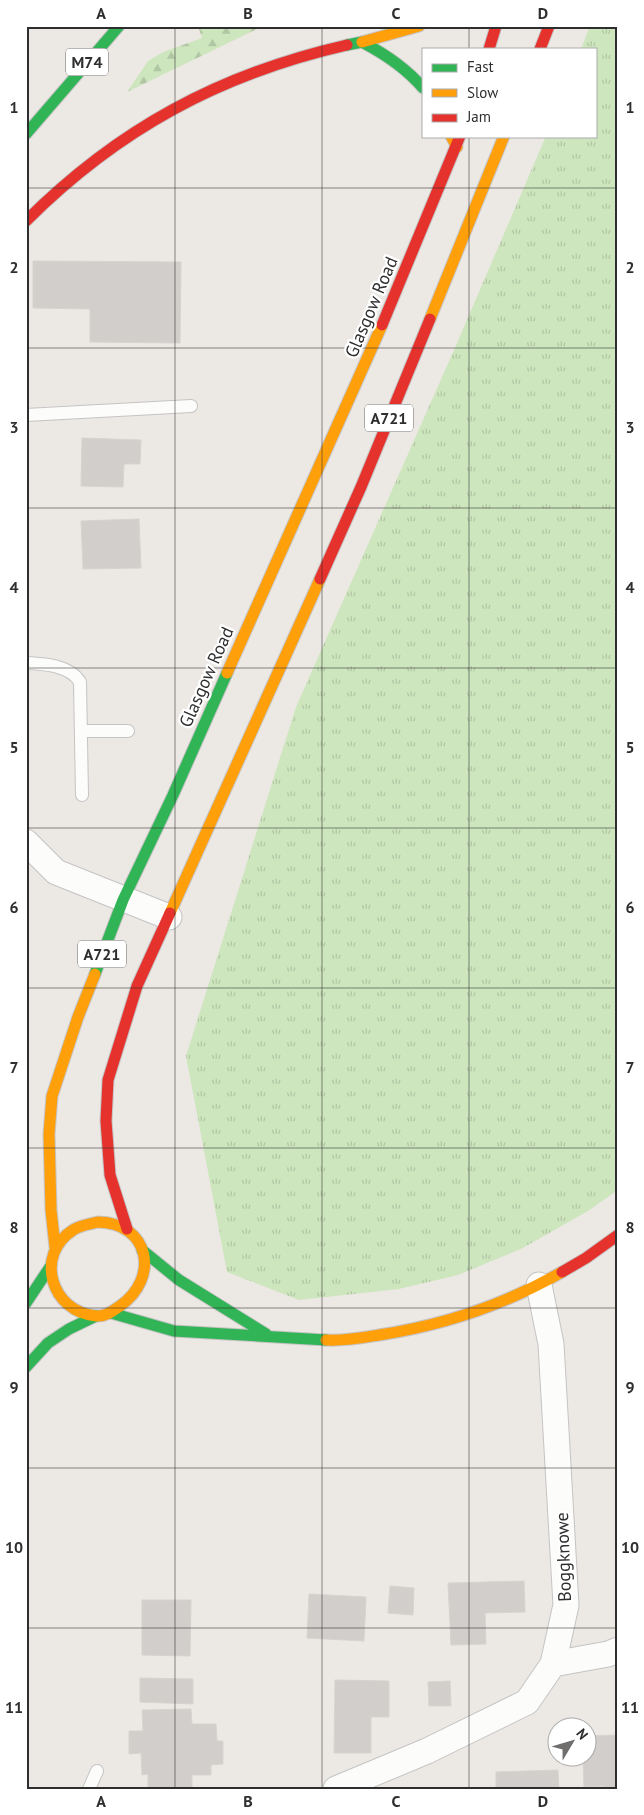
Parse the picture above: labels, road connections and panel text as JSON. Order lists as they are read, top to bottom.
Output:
{
  "streets": {
    "main road": ["M74", "Glasgow Road", "A721"],
    "street": ["Boggknowe"]
  },
  "crossings": [
    ["Glasgow Road", "A721"]
  ],
  "legend": ["Fast", "Slow", "Jam"],
  "north": "top right",
  "grid": {
    "columns": [
      "A",
      "B",
      "C",
      "D"
    ],
    "rows": [
      "1",
      "2",
      "3",
      "4",
      "5",
      "6",
      "7",
      "8",
      "9",
      "10",
      "11"
    ]
  }
}
